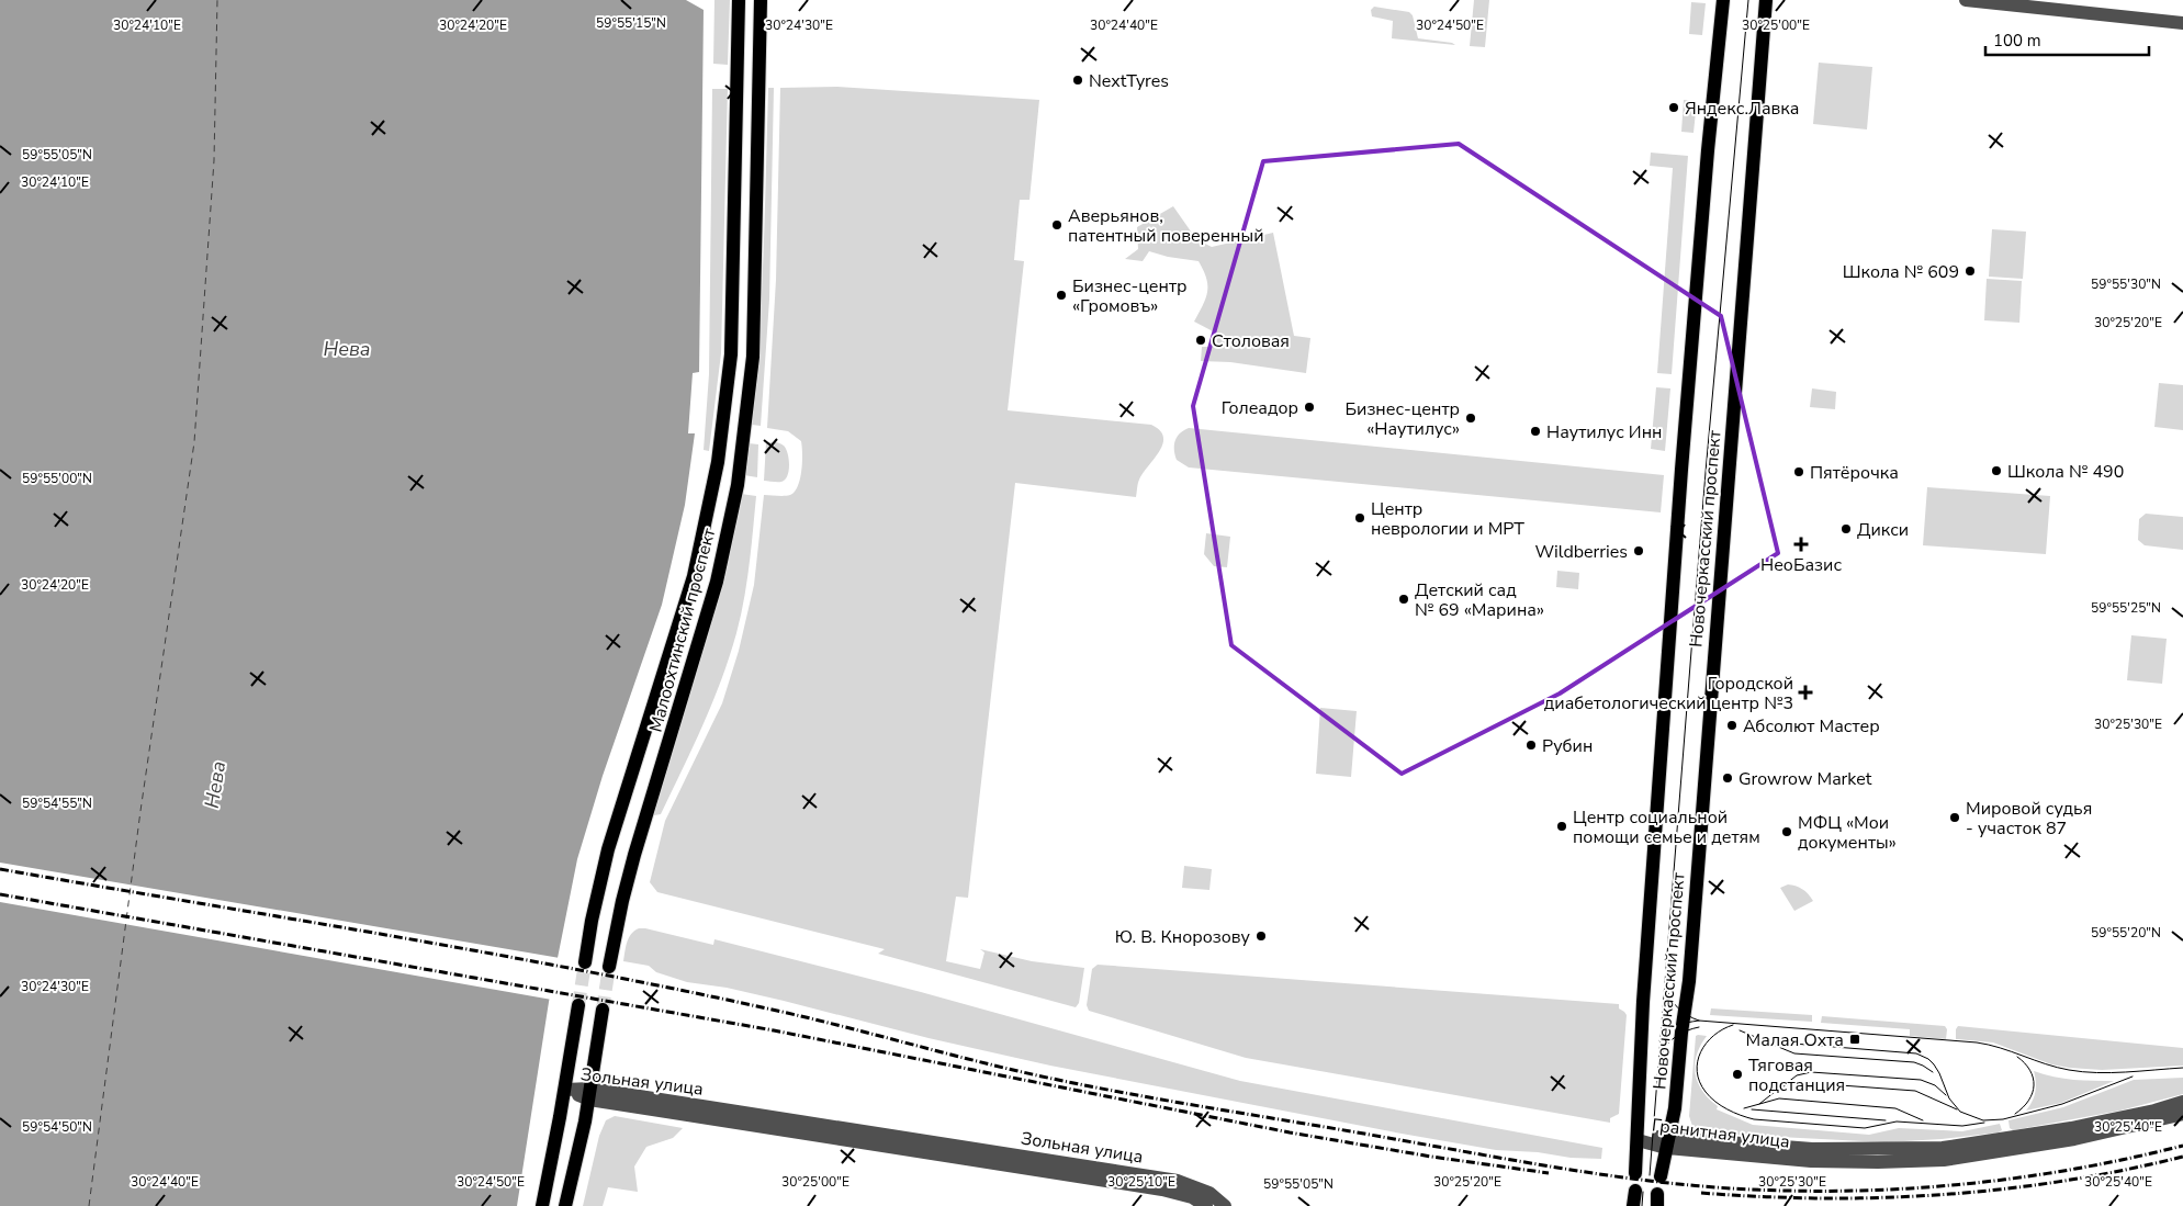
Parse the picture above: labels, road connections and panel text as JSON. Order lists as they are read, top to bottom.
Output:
{
  "streets": {
    "main road": ["Новочеркасский проспект", "Малоохтинский проспект"],
    "street": ["Зольная улица", "Гранитная улица"]
  },
  "crossings": [
    ["Новочеркасский проспект", "Гранитная улица"]
  ],
  "water": ["Нева"],
  "places": {
    "other": [
      "NextTyres",
      "Яндекс.Лавка",
      "Аверьянов, патентный поверенный",
      "Школа № 609",
      "Бизнес-центр «Громовъ»",
      "Столовая",
      "Голеадор",
      "Бизнес-центр «Наутилус»",
      "Наутилус Инн",
      "Школа № 490",
      "Пятёрочка",
      "Центр неврологии и МРТ",
      "Дикси",
      "Wildberries",
      "Детский сад № 69 «Марина»",
      "Абсолют Мастер",
      "Рубин",
      "Growrow Market",
      "Мировой судья - участок 87",
      "Центр социальной помощи семье и детям",
      "МФЦ «Мои документы»",
      "Ю. В. Кнорозову",
      "Тяговая подстанция"
    ],
    "health": ["НеоБазис", "Городской диабетологический центр №3"],
    "transit": ["Малая Охта"]
  },
  "scale_bar": "100 m",
  "coordinates": [
    "59°55'15\"N",
    "30°24'10\"E",
    "30°24'30\"E",
    "30°24'40\"E",
    "30°24'50\"E",
    "30°25'00\"E",
    "30°24'20\"E",
    "59°55'05\"N",
    "59°55'30\"N",
    "30°25'20\"E",
    "59°55'00\"N",
    "59°55'25\"N",
    "30°25'30\"E",
    "59°54'55\"N",
    "59°55'20\"N",
    "30°25'40\"E",
    "59°54'50\"N",
    "30°25'10\"E"
  ]
}
